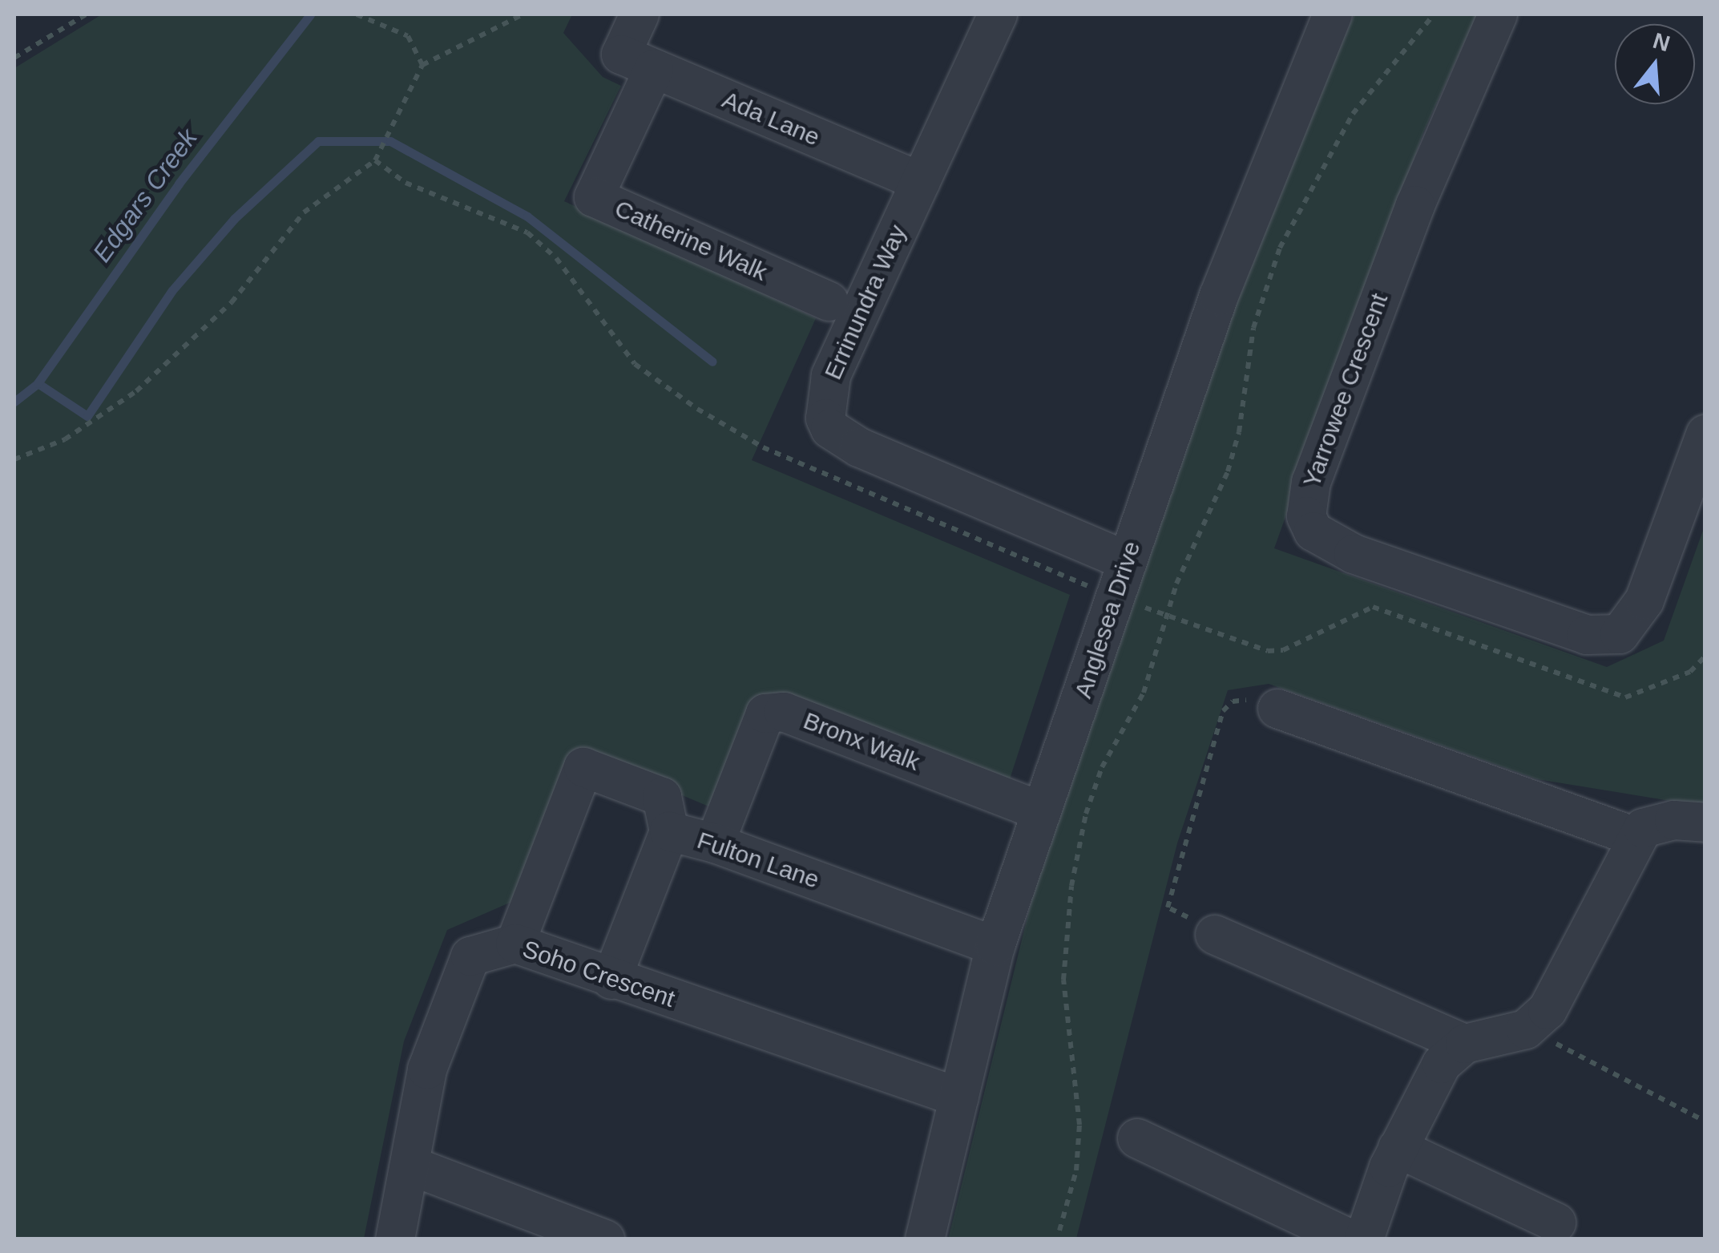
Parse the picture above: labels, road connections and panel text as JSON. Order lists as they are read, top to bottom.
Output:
{
  "streets": {
    "street": [
      "Ada Lane",
      "Catherine Walk",
      "Errinundra Way",
      "Yarrowee Crescent",
      "Anglesea Drive",
      "Bronx Walk",
      "Fulton Lane",
      "Soho Crescent"
    ]
  },
  "crossings": [
    ["Ada Lane", "Catherine Walk"],
    ["Ada Lane", "Errinundra Way"],
    ["Errinundra Way", "Anglesea Drive"],
    ["Anglesea Drive", "Bronx Walk"],
    ["Anglesea Drive", "Fulton Lane"],
    ["Anglesea Drive", "Soho Crescent"],
    ["Bronx Walk", "Fulton Lane"],
    ["Fulton Lane", "Soho Crescent"]
  ],
  "water": ["Edgars Creek"],
  "north": "top"
}
